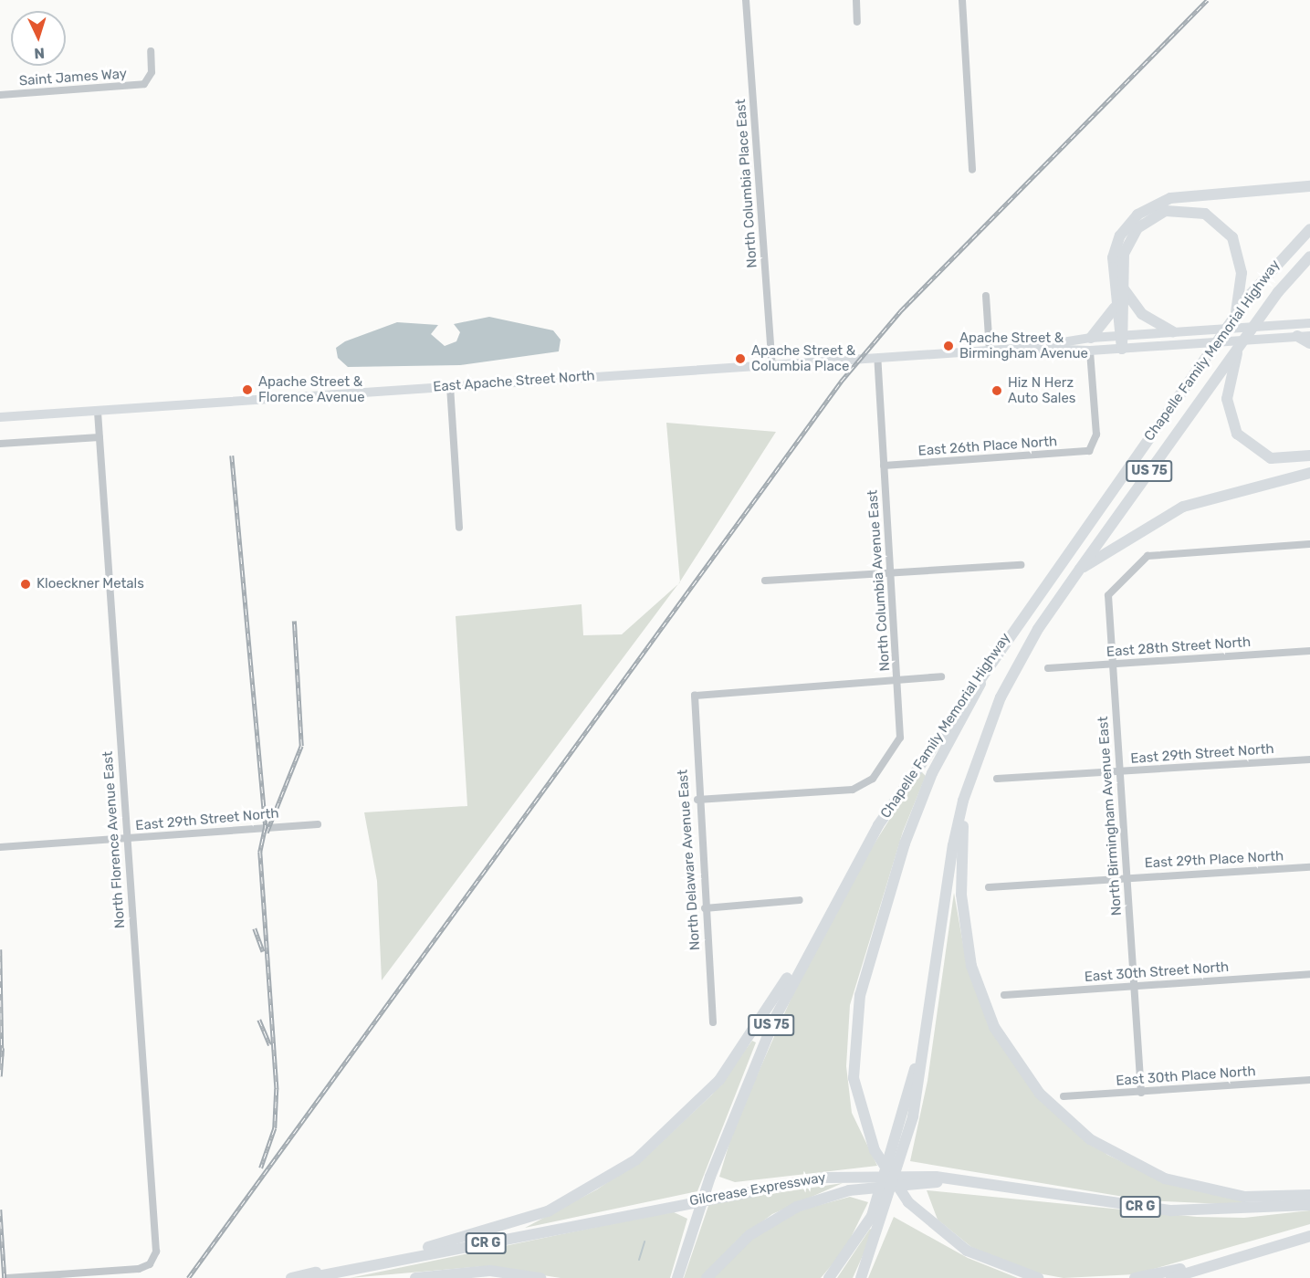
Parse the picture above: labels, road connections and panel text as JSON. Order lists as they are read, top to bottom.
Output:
{
  "streets": {
    "highway": [
      "Chapelle Family Memorial Highway",
      "US 75",
      "Gilcrease Expressway",
      "CR G"
    ],
    "main road": ["East Apache Street North"],
    "street": [
      "Saint James Way",
      "North Columbia Place East",
      "East 26th Place North",
      "North Columbia Avenue East",
      "East 28th Street North",
      "East 29th Street North",
      "North Birmingham Avenue East",
      "North Florence Avenue East",
      "North Delaware Avenue East",
      "East 29th Place North",
      "East 30th Street North",
      "East 30th Place North"
    ]
  },
  "crossings": [
    ["North Columbia Place East", "East Apache Street North"],
    ["East Apache Street North", "East 26th Place North"],
    ["East Apache Street North", "North Columbia Avenue East"],
    ["East Apache Street North", "North Florence Avenue East"],
    ["East 26th Place North", "North Columbia Avenue East"],
    ["North Columbia Avenue East", "North Delaware Avenue East"],
    ["East 28th Street North", "North Birmingham Avenue East"],
    ["East 29th Street North", "North Birmingham Avenue East"],
    ["East 29th Street North", "North Florence Avenue East"],
    ["North Birmingham Avenue East", "East 29th Place North"],
    ["North Birmingham Avenue East", "East 30th Street North"],
    ["North Birmingham Avenue East", "East 30th Place North"],
    ["Gilcrease Expressway", "CR G"]
  ],
  "places": [
    "Apache Street & Birmingham Avenue",
    "Apache Street & Columbia Place",
    "Apache Street & Florence Avenue",
    "Hiz N Herz Auto Sales",
    "Kloeckner Metals"
  ],
  "north": "bottom"
}
